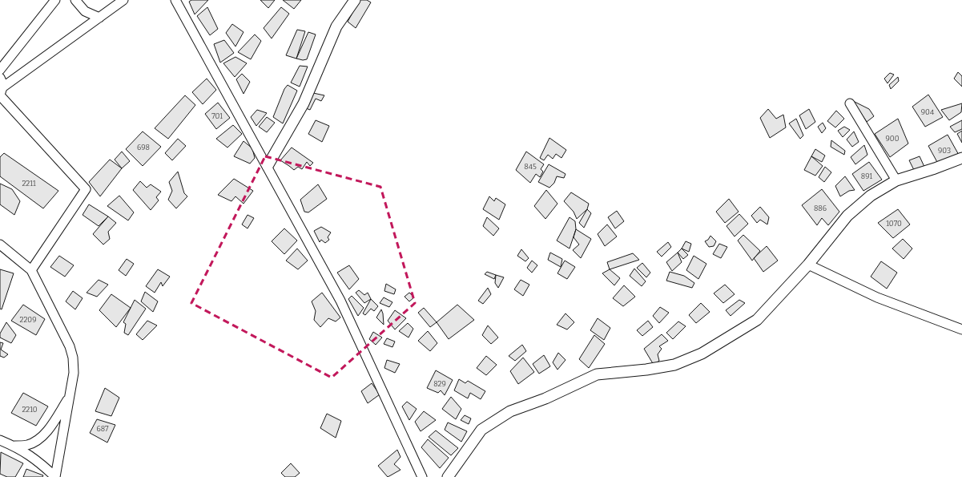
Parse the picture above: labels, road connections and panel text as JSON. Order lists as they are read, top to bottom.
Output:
{
  "house_numbers": [
    "904",
    "701",
    "900",
    "698",
    "903",
    "845",
    "891",
    "2211",
    "886",
    "1070",
    "2209",
    "829",
    "2210",
    "687"
  ]
}
